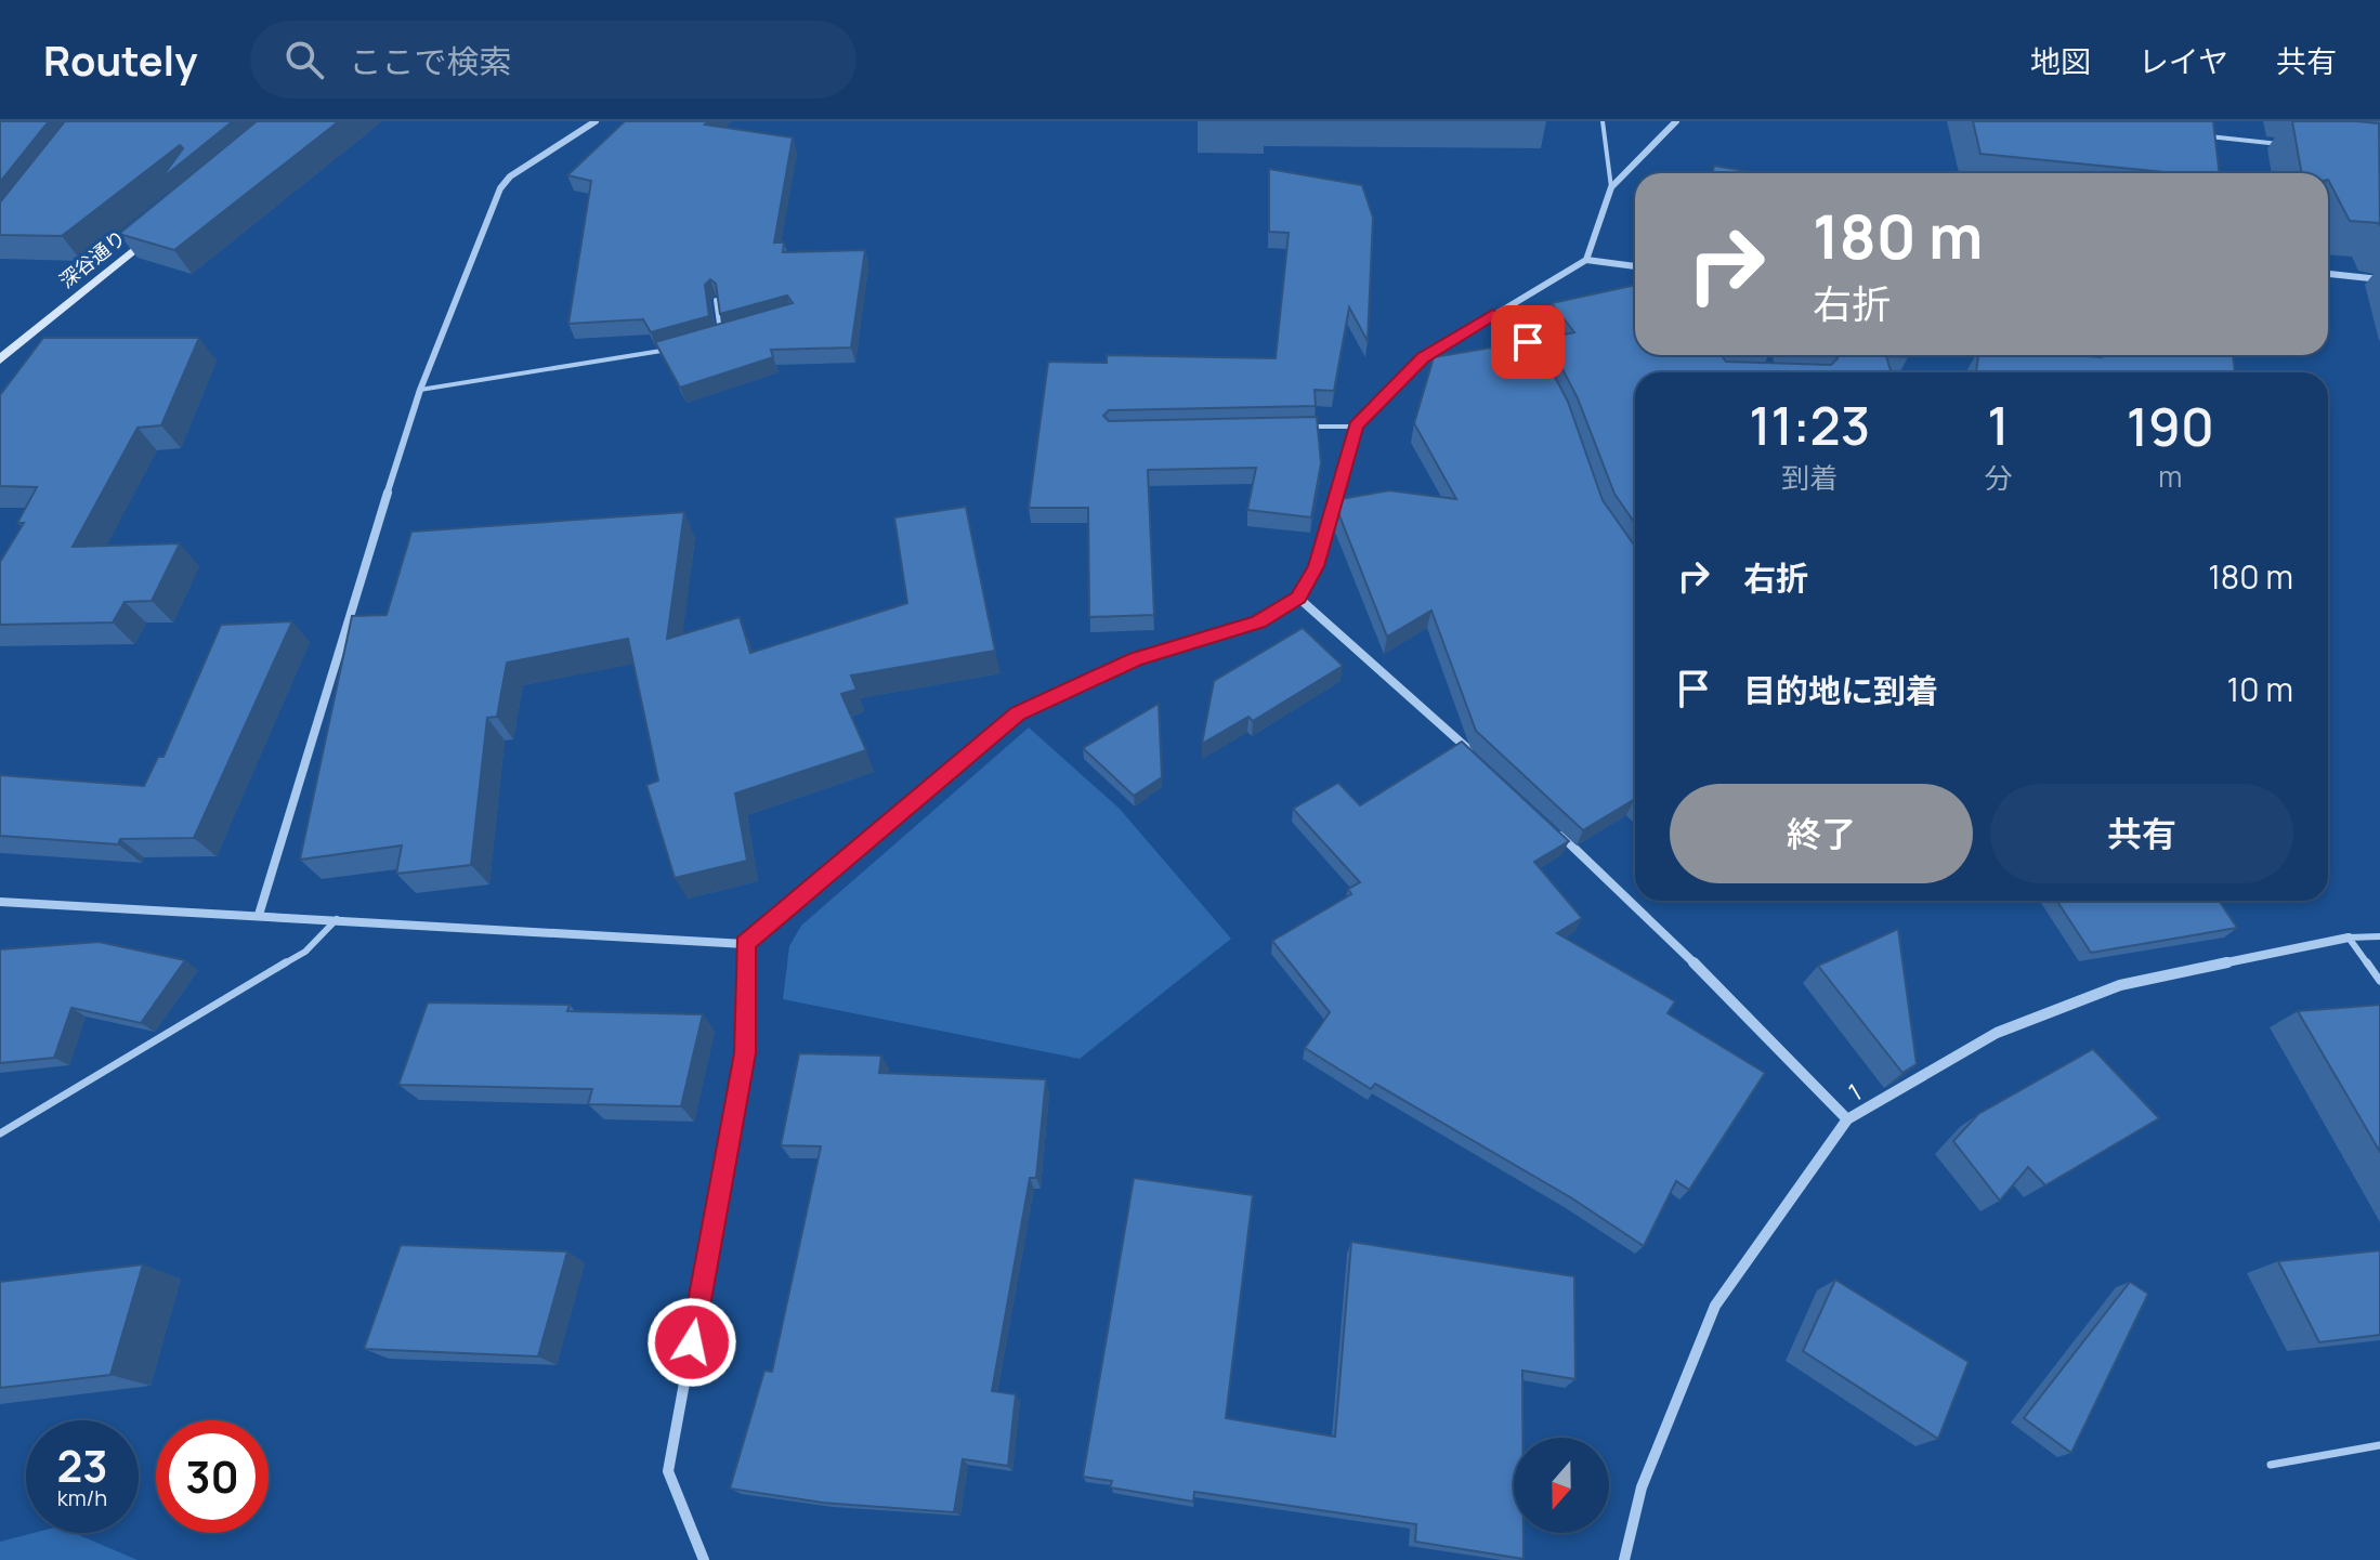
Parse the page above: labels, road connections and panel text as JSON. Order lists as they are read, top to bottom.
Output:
{
  "streets": {
    "street": ["深谷通り", "1"]
  },
  "north": "bottom",
  "page": {
    "header": "Routely",
    "search": "ここで検索",
    "nav": ["地図", "レイヤ", "共有"],
    "turn": ["180 m", "右折"],
    "eta": [
      "11:23",
      "到着",
      "1",
      "分",
      "190",
      "m"
    ],
    "list": [
      {
        "name": "右折",
        "value": "180 m"
      },
      {
        "name": "目的地に到着",
        "value": "10 m"
      }
    ],
    "buttons": ["終了", "共有"],
    "speed": "23 km/h",
    "limit": "30"
  }
}
